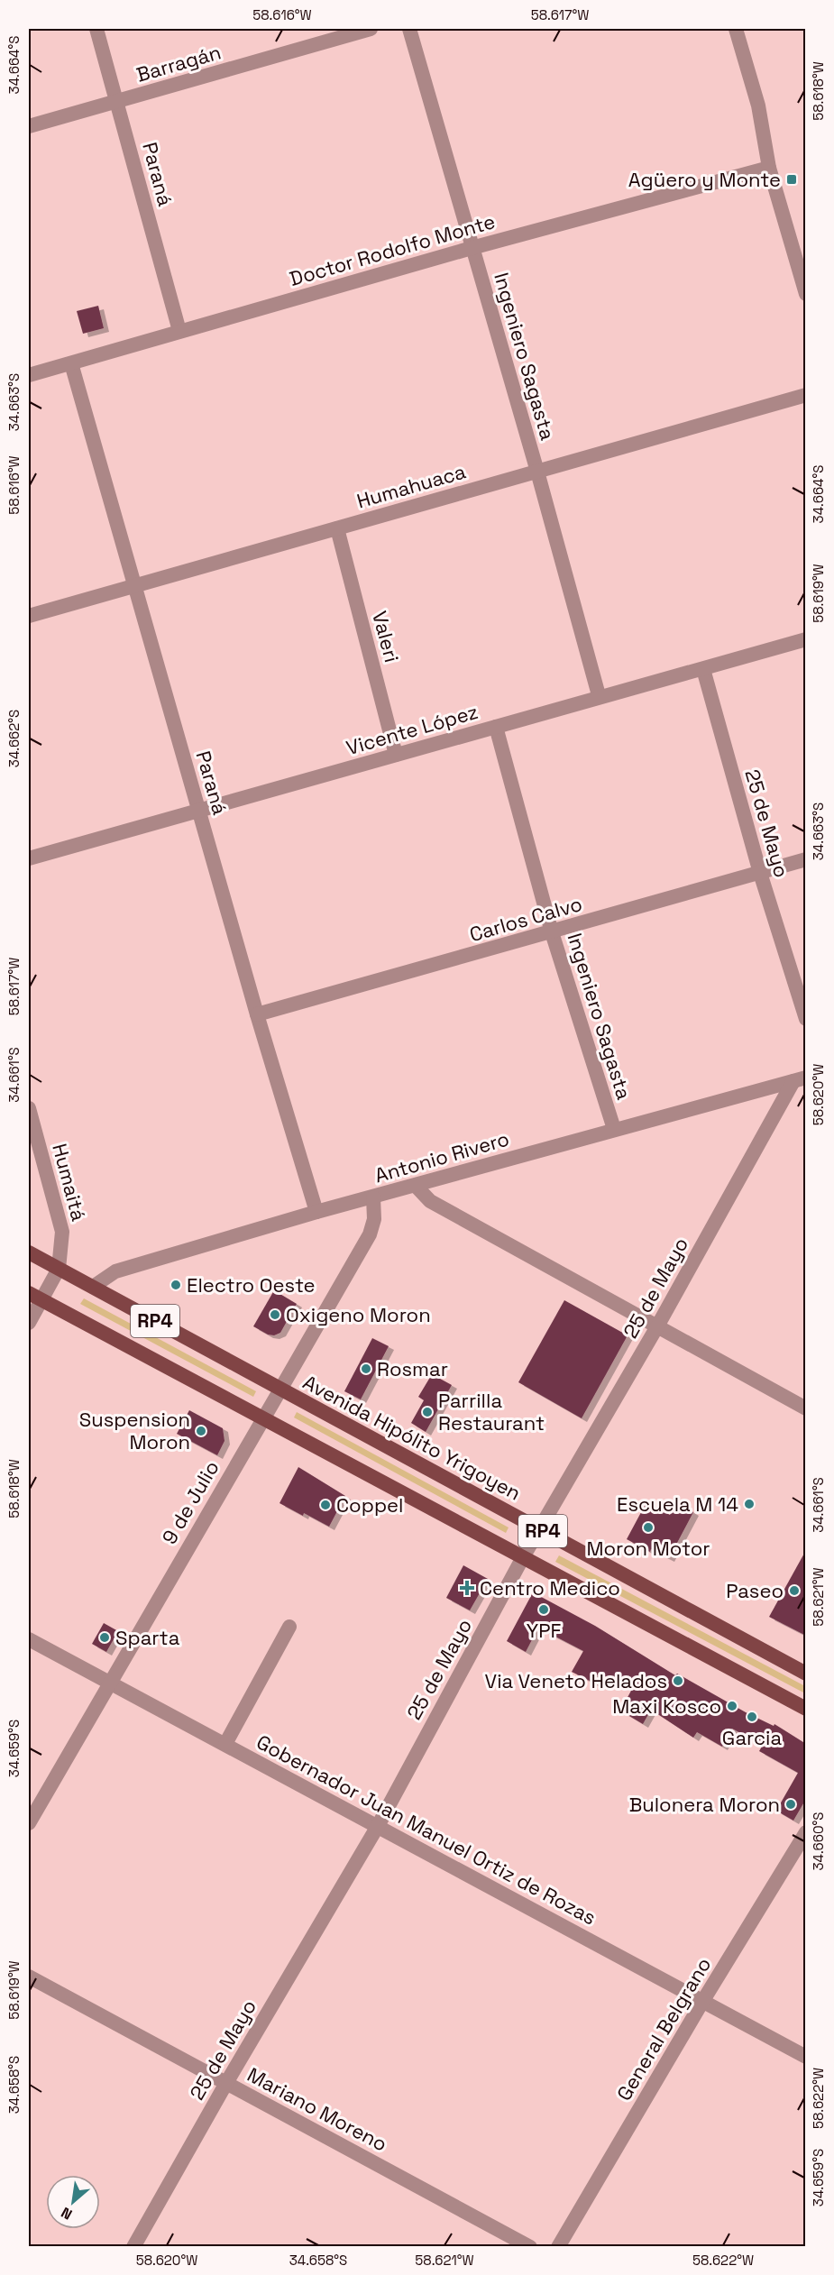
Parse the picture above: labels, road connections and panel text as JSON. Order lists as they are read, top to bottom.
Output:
{
  "streets": {
    "main road": ["RP4", "Avenida Hipólito Yrigoyen"],
    "street": [
      "Barragán",
      "Paraná",
      "Doctor Rodolfo Monte",
      "Ingeniero Sagasta",
      "Humahuaca",
      "Valeri",
      "Vicente López",
      "25 de Mayo",
      "Carlos Calvo",
      "Antonio Rivero",
      "Humaitá",
      "9 de Julio",
      "Gobernador Juan Manuel Ortiz de Rozas",
      "General Belgrano",
      "Mariano Moreno"
    ]
  },
  "crossings": [
    ["Barragán", "Paraná"],
    ["Paraná", "Doctor Rodolfo Monte"],
    ["Paraná", "Humahuaca"],
    ["Paraná", "Vicente López"],
    ["Paraná", "Carlos Calvo"],
    ["Paraná", "Antonio Rivero"],
    ["Doctor Rodolfo Monte", "Ingeniero Sagasta"],
    ["Ingeniero Sagasta", "Humahuaca"],
    ["Ingeniero Sagasta", "Vicente López"],
    ["Ingeniero Sagasta", "Carlos Calvo"],
    ["Ingeniero Sagasta", "Antonio Rivero"],
    ["Humahuaca", "Valeri"],
    ["Valeri", "Vicente López"],
    ["Vicente López", "25 de Mayo"],
    ["25 de Mayo", "Carlos Calvo"],
    ["25 de Mayo", "Antonio Rivero"],
    ["25 de Mayo", "RP4"],
    ["25 de Mayo", "Avenida Hipólito Yrigoyen"],
    ["25 de Mayo", "Gobernador Juan Manuel Ortiz de Rozas"],
    ["25 de Mayo", "Mariano Moreno"],
    ["Antonio Rivero", "Avenida Hipólito Yrigoyen"],
    ["Antonio Rivero", "9 de Julio"],
    ["Humaitá", "Avenida Hipólito Yrigoyen"],
    ["RP4", "9 de Julio"],
    ["Avenida Hipólito Yrigoyen", "9 de Julio"],
    ["9 de Julio", "Gobernador Juan Manuel Ortiz de Rozas"],
    ["Gobernador Juan Manuel Ortiz de Rozas", "General Belgrano"]
  ],
  "places": {
    "transit": ["Agüero y Monte"],
    "other": [
      "Electro Oeste",
      "Oxigeno Moron",
      "Rosmar",
      "Parrilla Restaurant",
      "Suspension Moron",
      "Escuela M 14",
      "Coppel",
      "Moron Motor",
      "Paseo",
      "YPF",
      "Sparta",
      "Via Veneto Helados",
      "Maxi Kosco",
      "Garcia",
      "Bulonera Moron"
    ],
    "health": ["Centro Medico"]
  },
  "north": "bottom left",
  "coordinates": [
    "58.616°W",
    "58.617°W",
    "34.664°S",
    "58.618°W",
    "34.663°S",
    "58.619°W",
    "34.662°S",
    "34.661°S",
    "58.620°W",
    "58.621°W",
    "34.659°S",
    "34.660°S",
    "34.658°S",
    "58.622°W"
  ]
}
